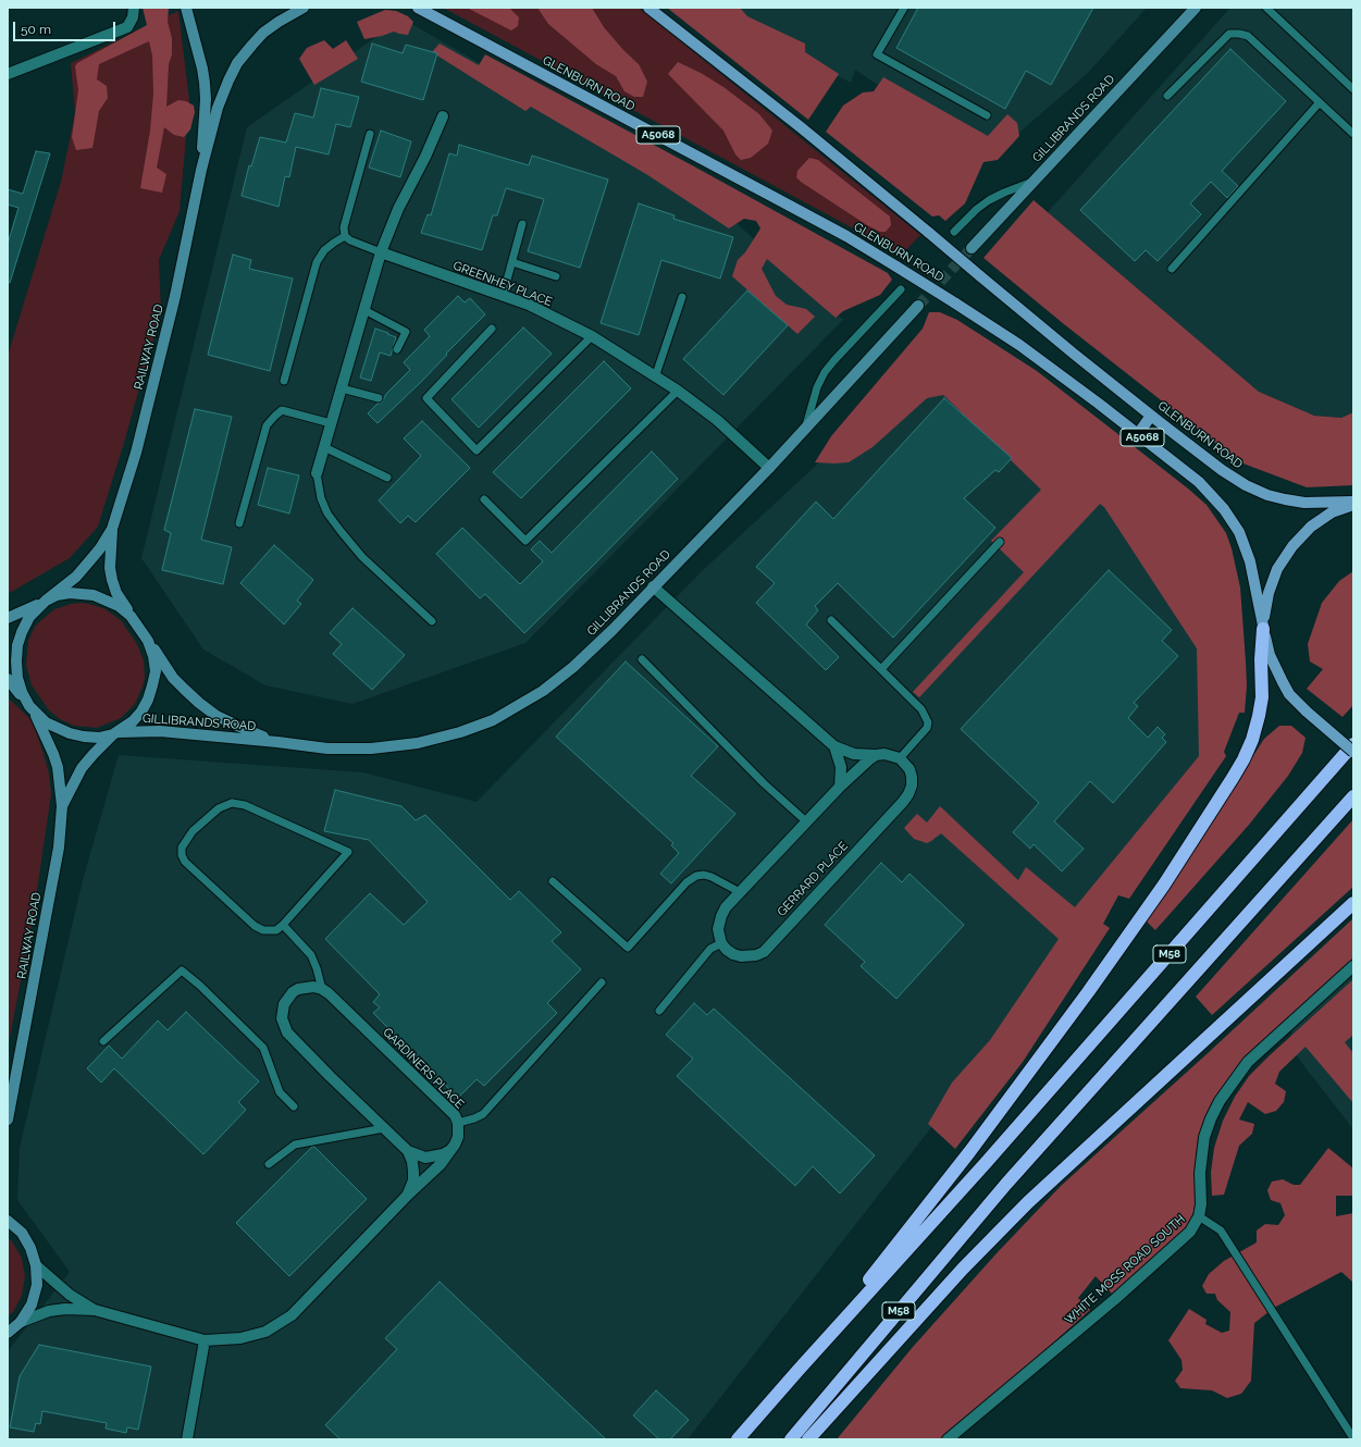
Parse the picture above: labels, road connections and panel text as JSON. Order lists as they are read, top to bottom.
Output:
{
  "streets": {
    "highway": ["M58"],
    "main road": [
      "GLENBURN ROAD",
      "GILLIBRANDS ROAD",
      "A5068",
      "RAILWAY ROAD"
    ],
    "street": [
      "GREENHEY PLACE",
      "GERRARD PLACE",
      "GARDINERS PLACE",
      "WHITE MOSS ROAD SOUTH"
    ]
  },
  "crossings": [
    ["GLENBURN ROAD", "A5068"],
    ["GILLIBRANDS ROAD", "GREENHEY PLACE"],
    ["GILLIBRANDS ROAD", "RAILWAY ROAD"]
  ],
  "scale_bar": "50 m"
}
